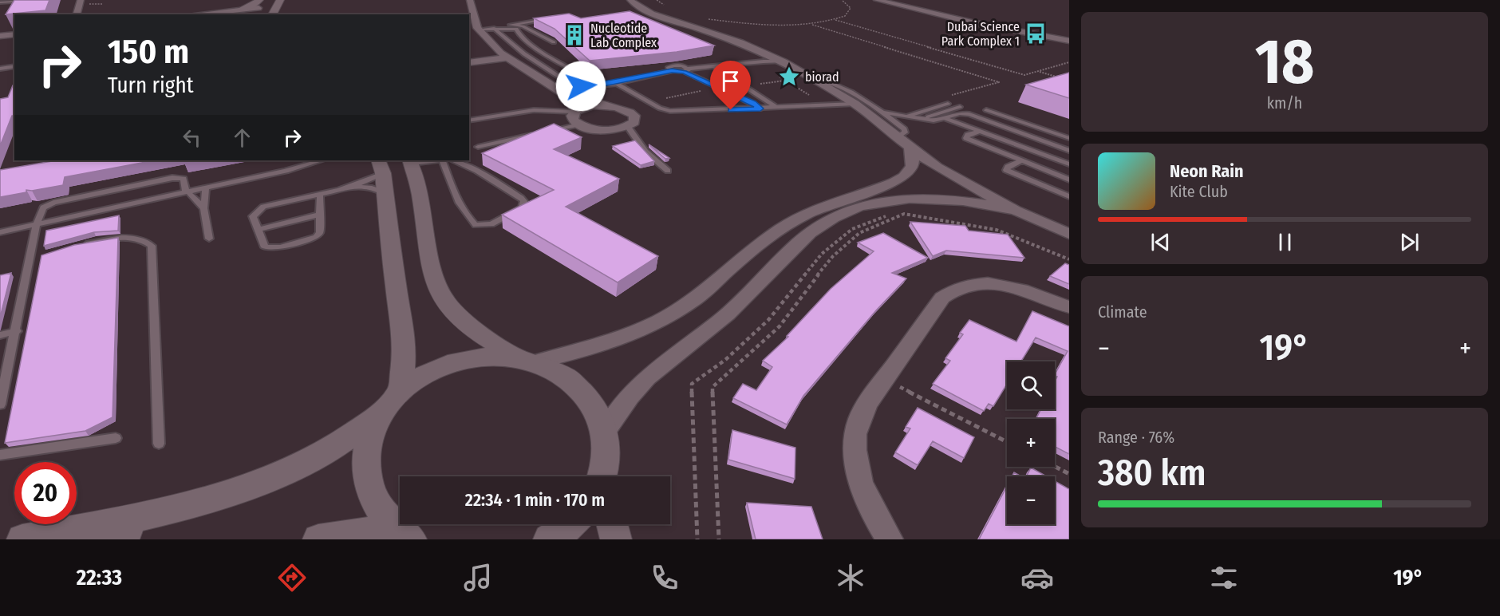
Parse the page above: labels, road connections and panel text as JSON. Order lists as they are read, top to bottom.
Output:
{
  "places": {
    "bus stop": ["Dubai Science Park Complex 1"],
    "building": ["Nucleotide Lab Complex"],
    "place": ["biorad"]
  },
  "page": {
    "tile": [
      ["18", "km/h"],
      "Climate",
      ["Range · 76%", "380 km"]
    ],
    "turn": ["150 m", "Turn right"],
    "song": ["Neon Rain", "Kite Club"],
    "heat": ["−", "19°", "+"],
    "map_buttons": ["+", "−"],
    "limit": "20",
    "trip": "22:34 · 1 min · 170 m",
    "tabs": ["22:33", "19°"]
  }
}
